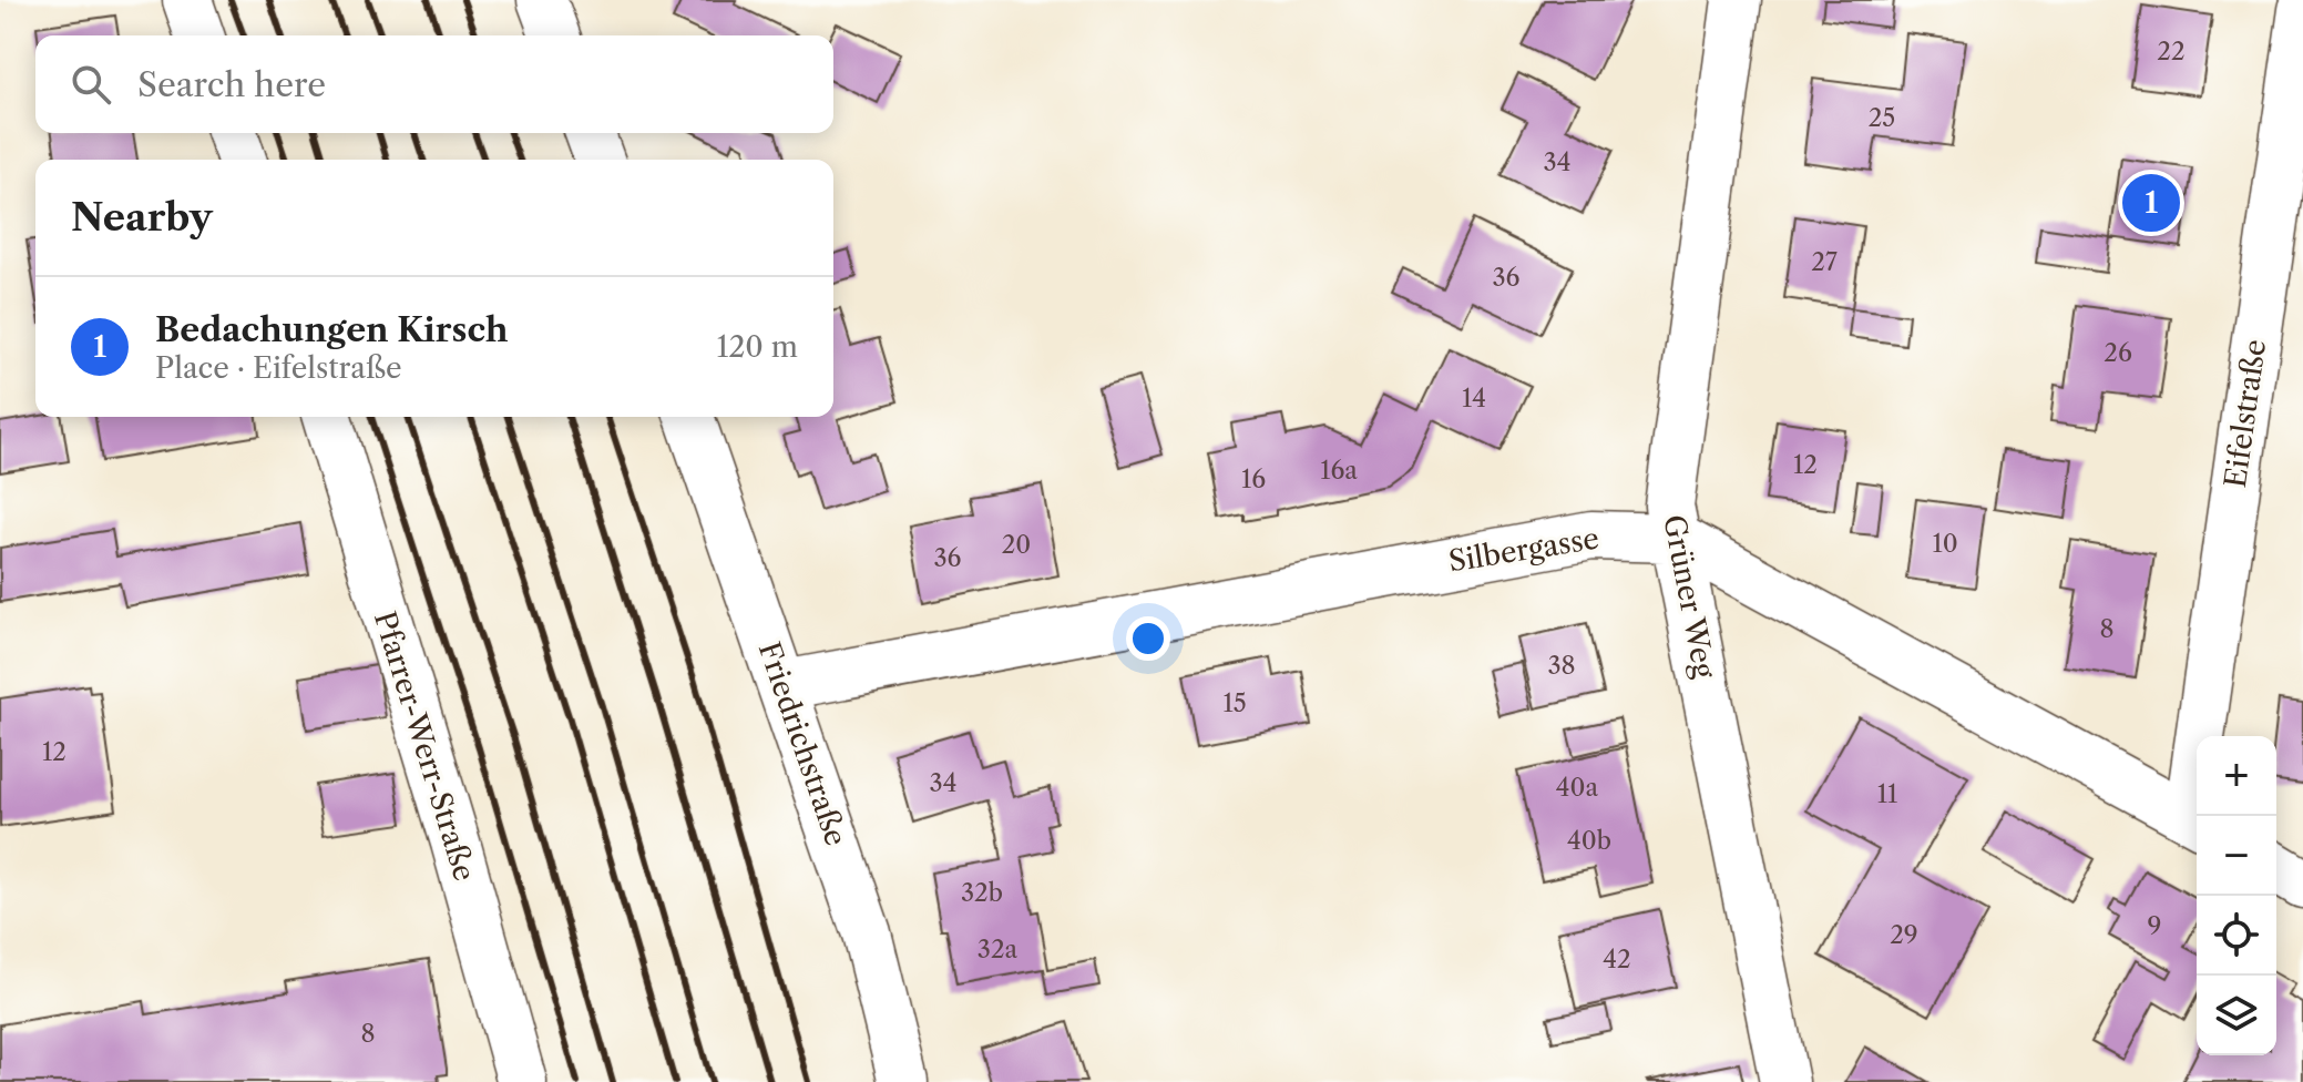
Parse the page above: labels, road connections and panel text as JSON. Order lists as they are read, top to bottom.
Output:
{
  "streets": {
    "street": [
      "Eifelstraße",
      "Silbergasse",
      "Grüner Weg",
      "Friedrichstraße",
      "Pfarrer-Werr-Straße"
    ]
  },
  "crossings": [
    ["Eifelstraße", "Silbergasse"],
    ["Silbergasse", "Grüner Weg"],
    ["Silbergasse", "Friedrichstraße"]
  ],
  "house_numbers": [
    "22",
    "25",
    "34",
    "27",
    "36",
    "26",
    "14",
    "12",
    "16a",
    "16",
    "10",
    "20",
    "36",
    "8",
    "38",
    "15",
    "12",
    "34",
    "40a",
    "11",
    "40b",
    "32b",
    "9",
    "29",
    "32a",
    "42",
    "8"
  ],
  "page": {
    "search": "Search here",
    "heading": "Nearby",
    "pins": "1",
    "list": [
      {
        "mark": "1",
        "name": "Bedachungen Kirsch",
        "note": "Place · Eifelstraße",
        "value": "120 m"
      }
    ],
    "map_buttons": ["+", "−"]
  }
}
